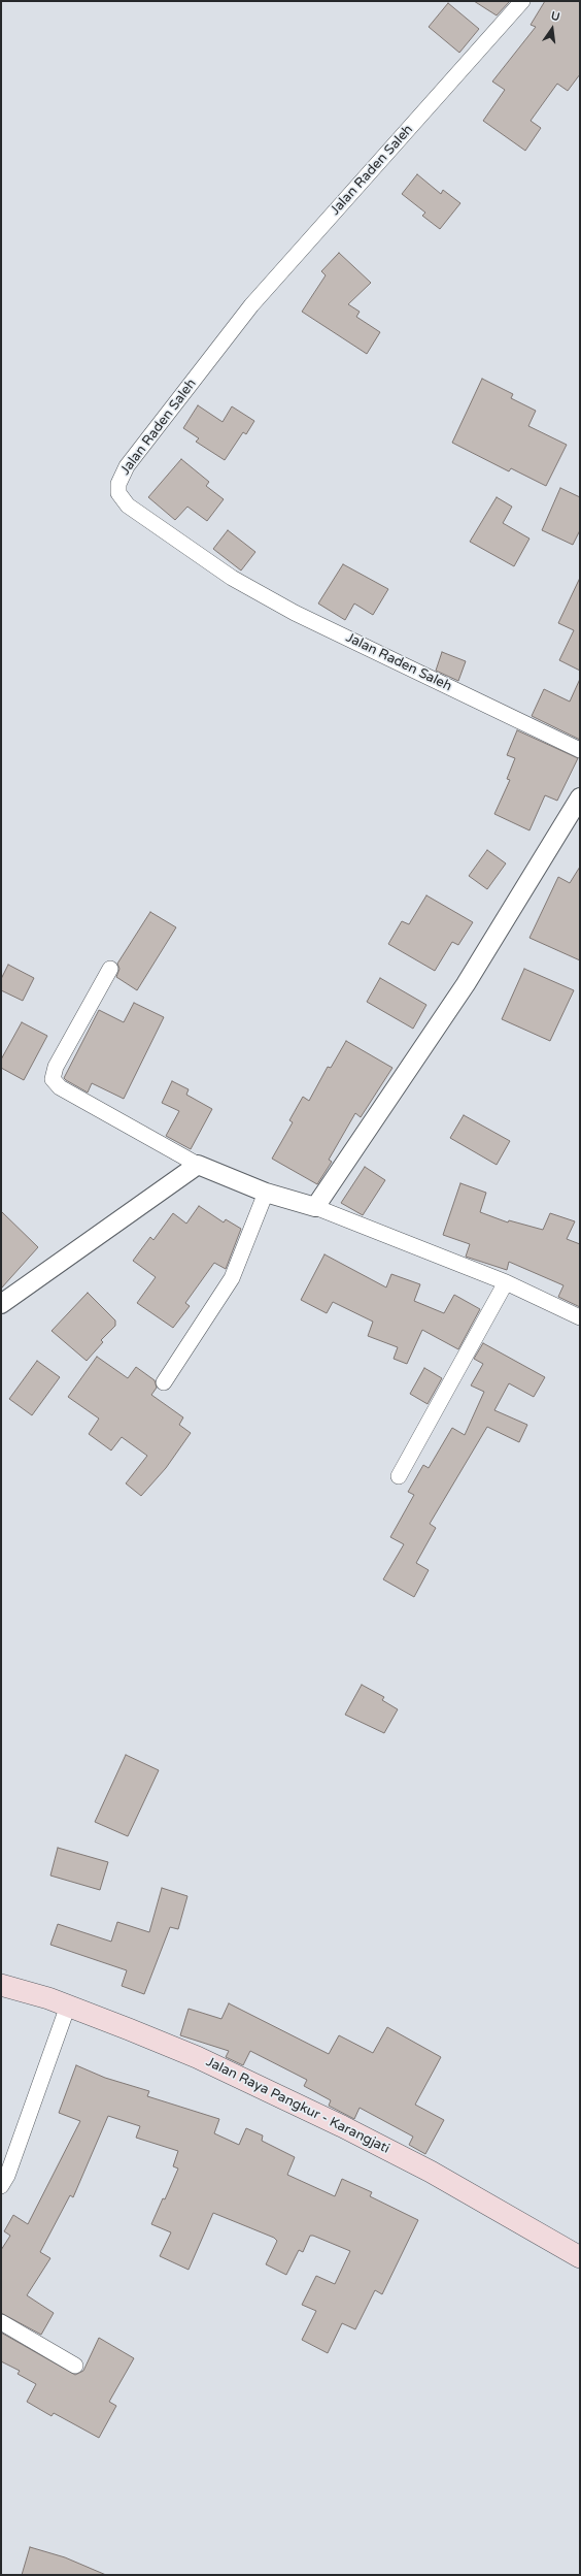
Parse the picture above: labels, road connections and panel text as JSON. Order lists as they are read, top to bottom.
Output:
{
  "streets": {
    "main road": ["Jalan Raya Pangkur - Karangjati"],
    "street": ["Jalan Raden Saleh"]
  },
  "north": "top"
}
